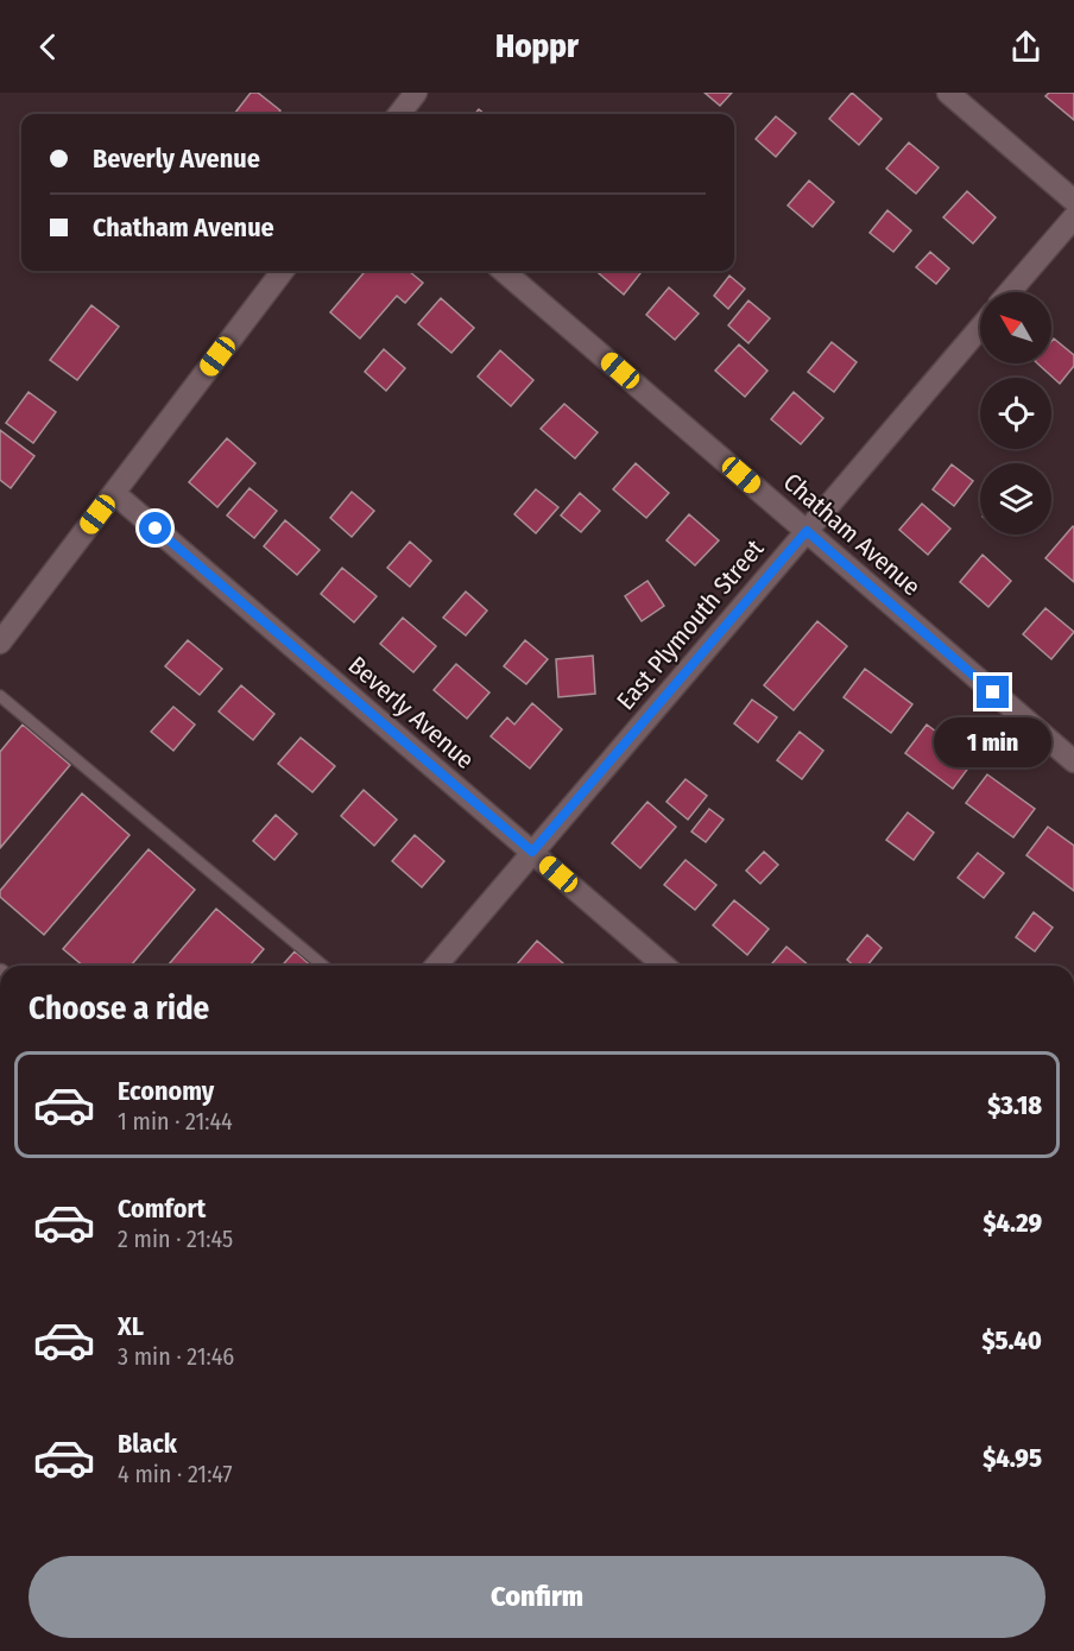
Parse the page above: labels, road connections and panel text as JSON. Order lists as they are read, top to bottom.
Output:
{
  "streets": {
    "street": ["Chatham Avenue", "East Plymouth Street", "Beverly Avenue"]
  },
  "crossings": [
    ["Chatham Avenue", "East Plymouth Street"],
    ["East Plymouth Street", "Beverly Avenue"]
  ],
  "north": "top left",
  "page": {
    "header": "Hoppr",
    "banner": ["Beverly Avenue", "Chatham Avenue"],
    "bubble": "1 min",
    "heading": "Choose a ride",
    "list": [
      {
        "name": "Economy",
        "note": "1 min · 21:44",
        "value": "$3.18"
      },
      {
        "name": "Comfort",
        "note": "2 min · 21:45",
        "value": "$4.29"
      },
      {
        "name": "XL",
        "note": "3 min · 21:46",
        "value": "$5.40"
      },
      {
        "name": "Black",
        "note": "4 min · 21:47",
        "value": "$4.95"
      }
    ],
    "buttons": "Confirm"
  }
}
